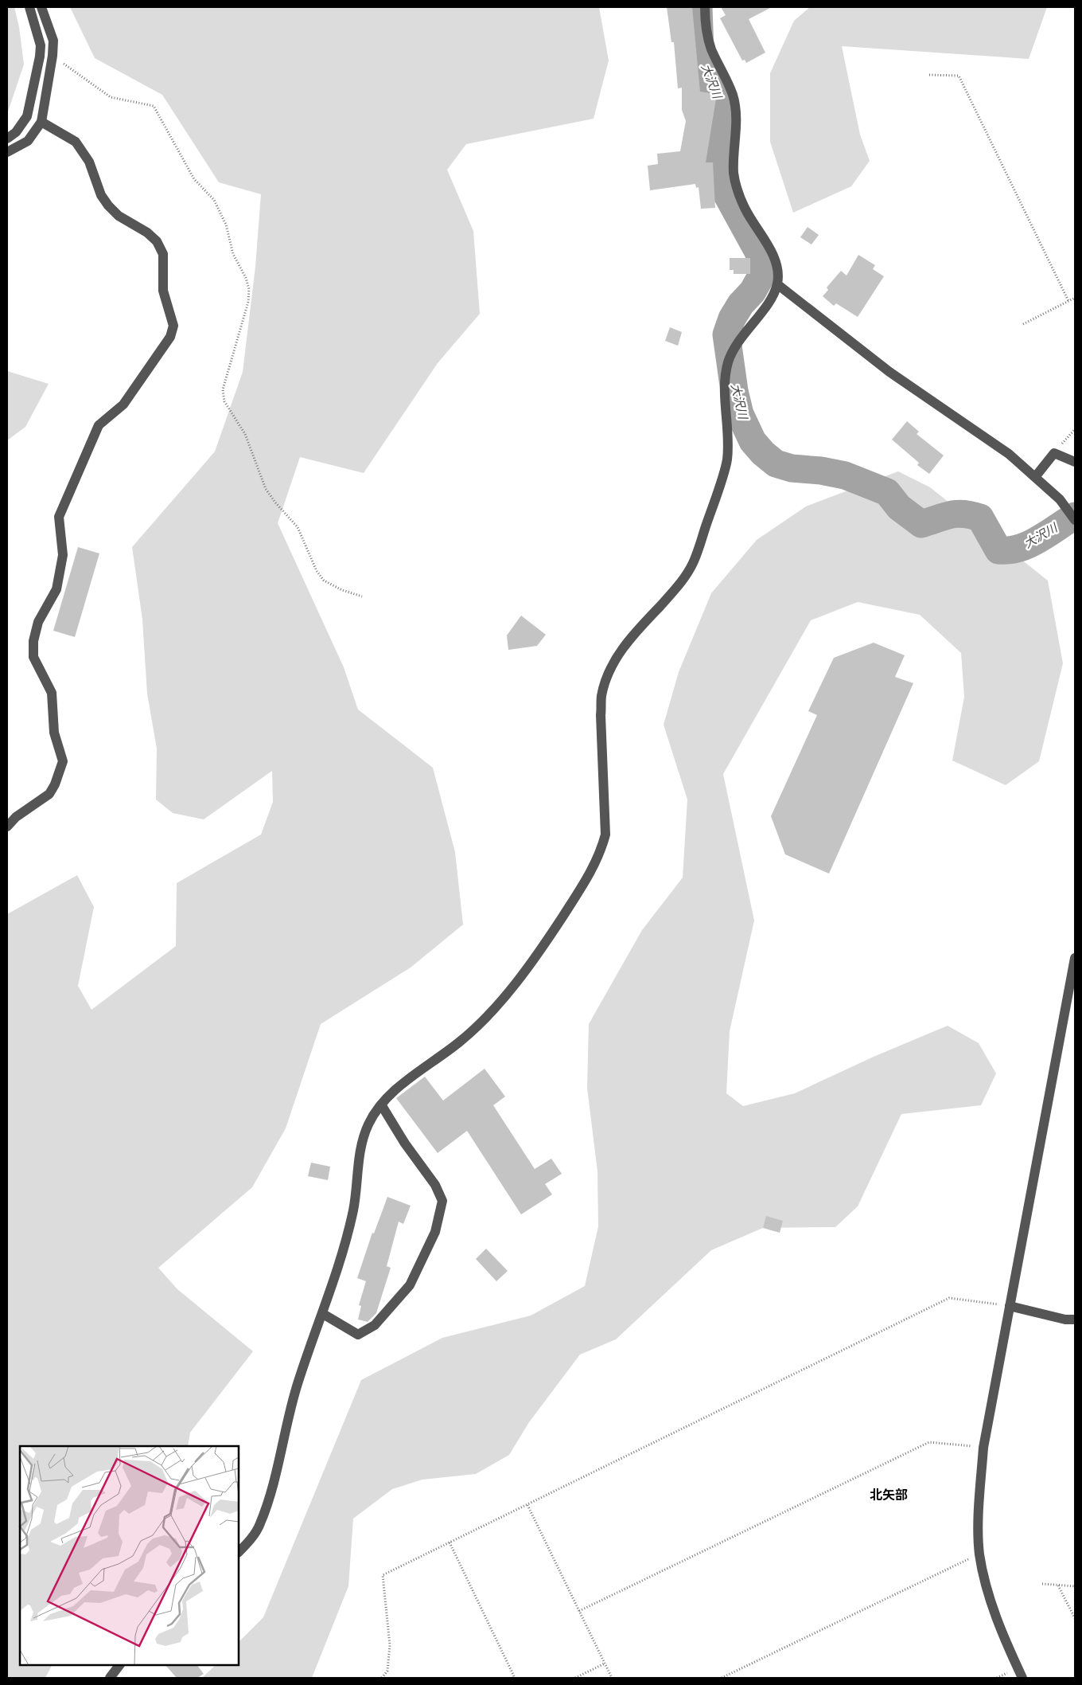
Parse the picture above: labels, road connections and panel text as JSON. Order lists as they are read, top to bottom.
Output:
{
  "districts": ["北矢部"],
  "water": ["大沢川"]
}
